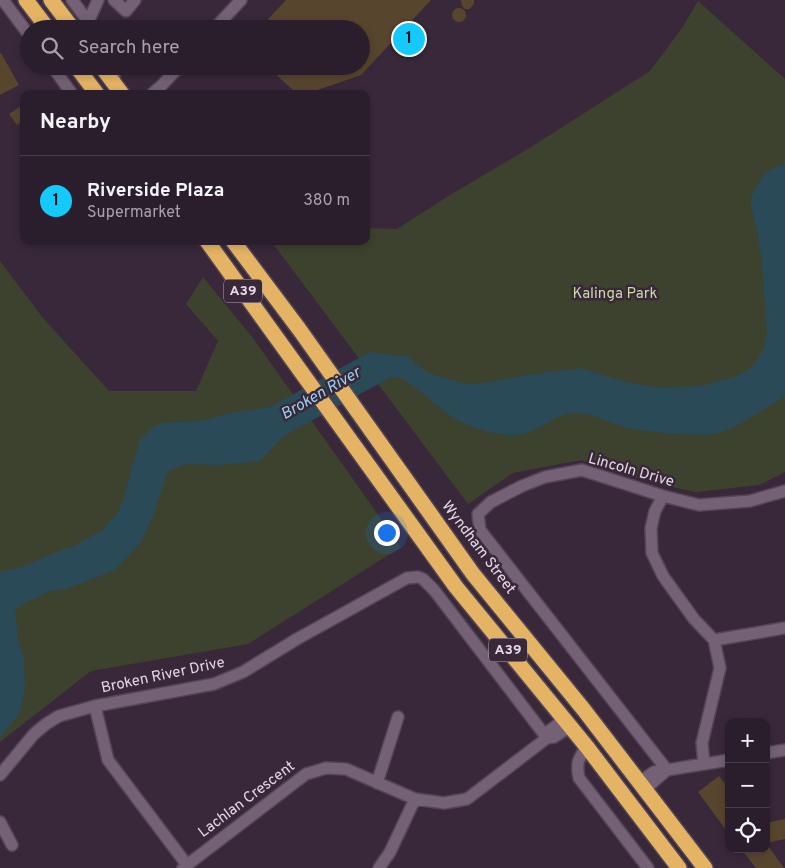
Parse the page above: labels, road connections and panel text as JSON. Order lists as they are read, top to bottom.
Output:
{
  "streets": {
    "highway": ["A39", "Wyndham Street"],
    "street": ["Lincoln Drive", "Broken River Drive", "Lachlan Crescent"]
  },
  "crossings": [
    ["A39", "Lachlan Crescent"],
    ["Lincoln Drive", "Wyndham Street"],
    ["Broken River Drive", "Lachlan Crescent"]
  ],
  "water": ["Broken River"],
  "parks": ["Kalinga Park"],
  "page": {
    "search": "Search here",
    "pins": "1",
    "heading": "Nearby",
    "list": [
      {
        "mark": "1",
        "name": "Riverside Plaza",
        "note": "Supermarket",
        "value": "380 m"
      }
    ],
    "map_buttons": ["+", "−"]
  }
}
